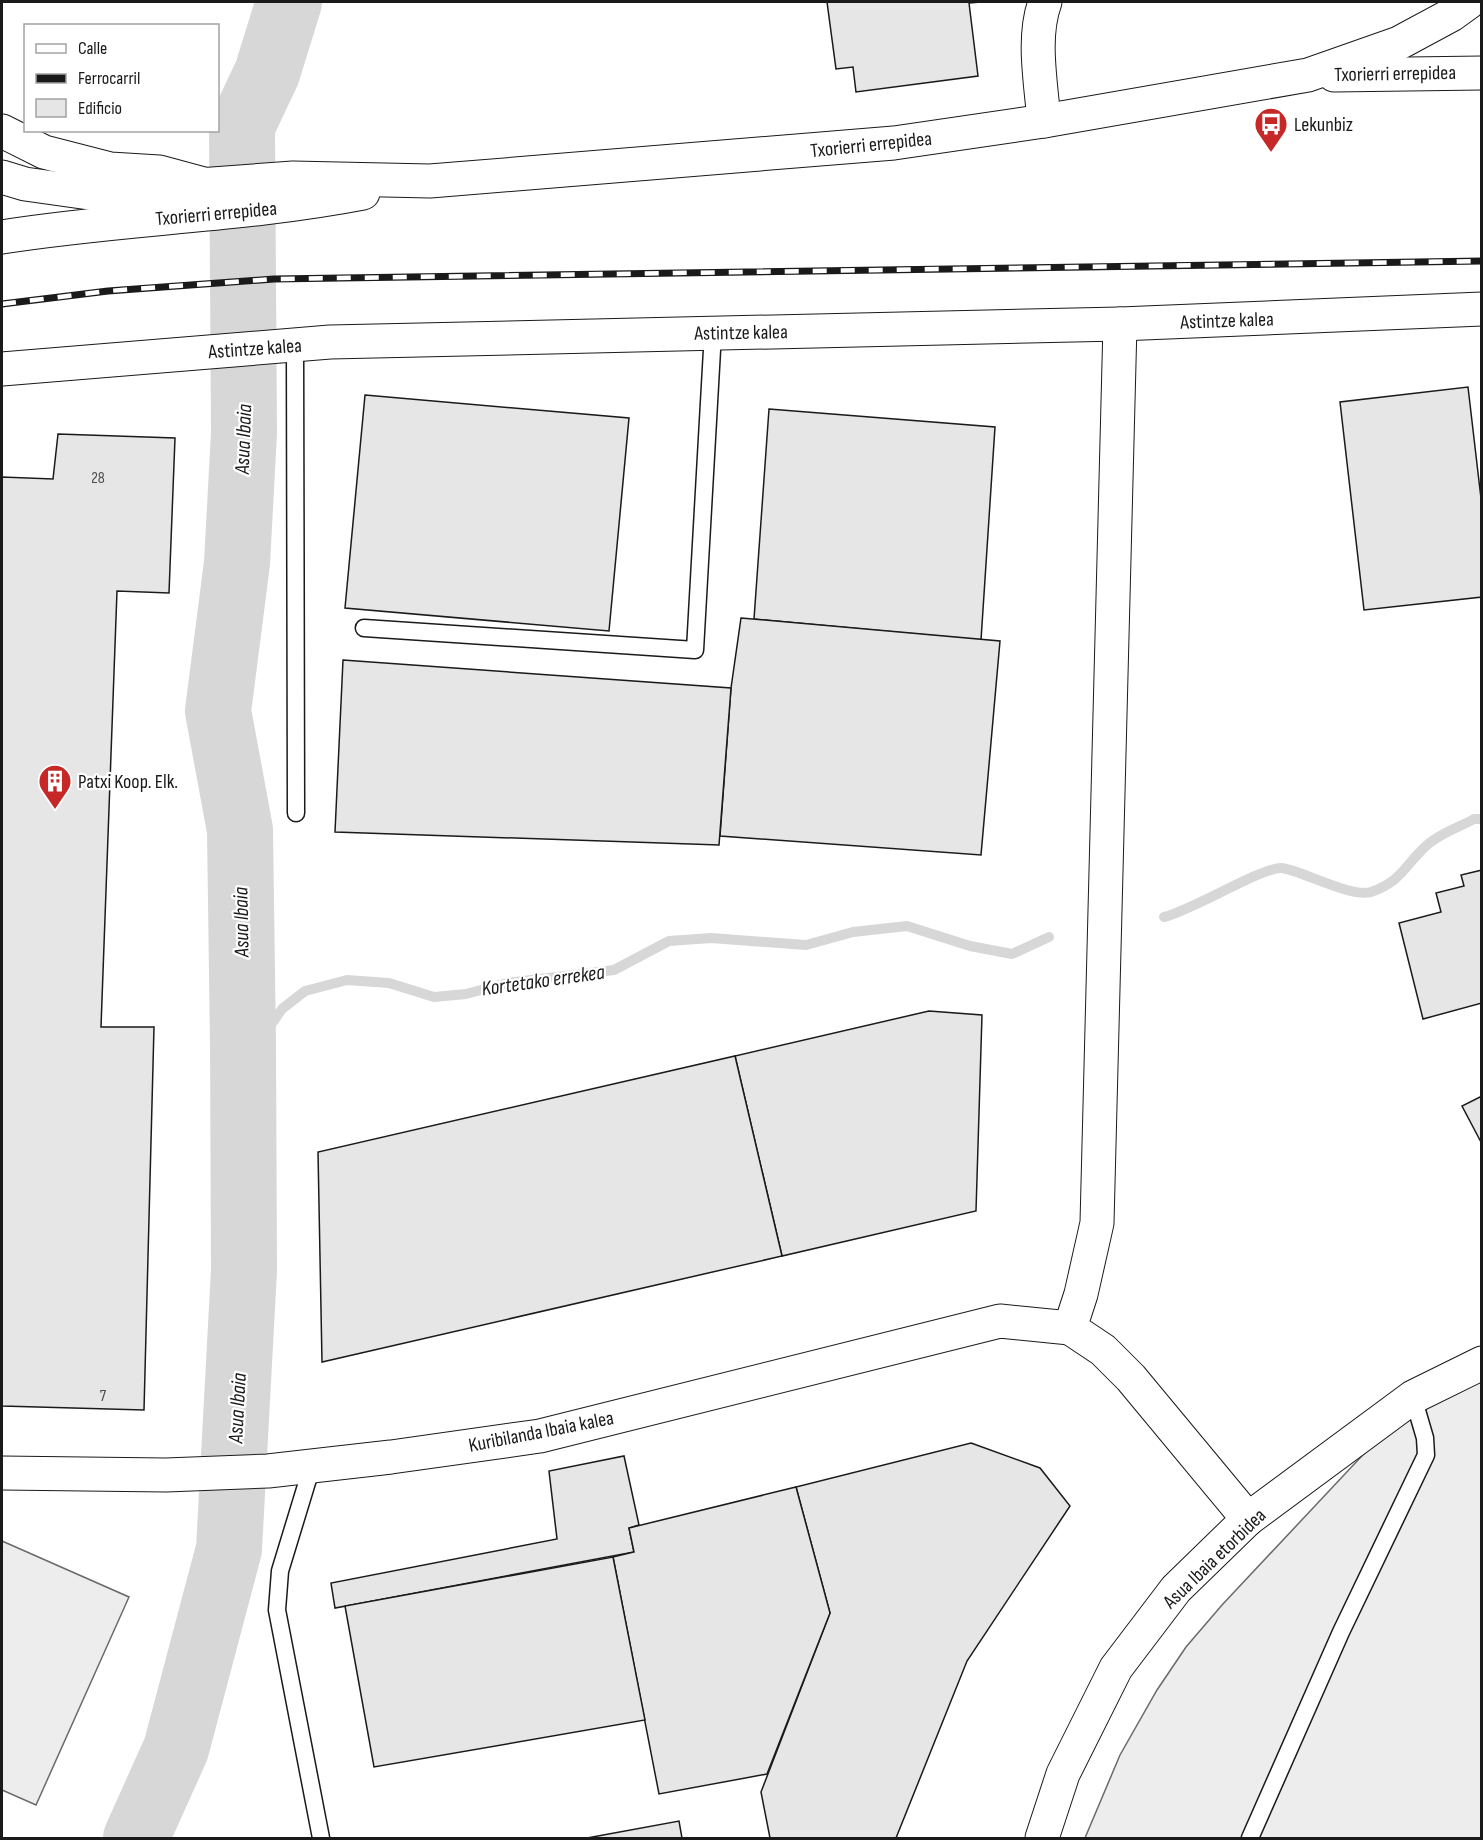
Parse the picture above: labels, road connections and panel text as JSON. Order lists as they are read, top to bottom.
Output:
{
  "streets": {
    "main road": [
      "Txorierri errepidea",
      "Astintze kalea",
      "Kuribilanda Ibaia kalea",
      "Asua Ibaia etorbidea"
    ]
  },
  "water": ["Asua Ibaia", "Kortetako errekea"],
  "places": {
    "bus stop": ["Lekunbiz"],
    "building": ["Patxi Koop. Elk."]
  },
  "house_numbers": ["28", "7"],
  "legend": ["Calle", "Ferrocarril", "Edificio"]
}
